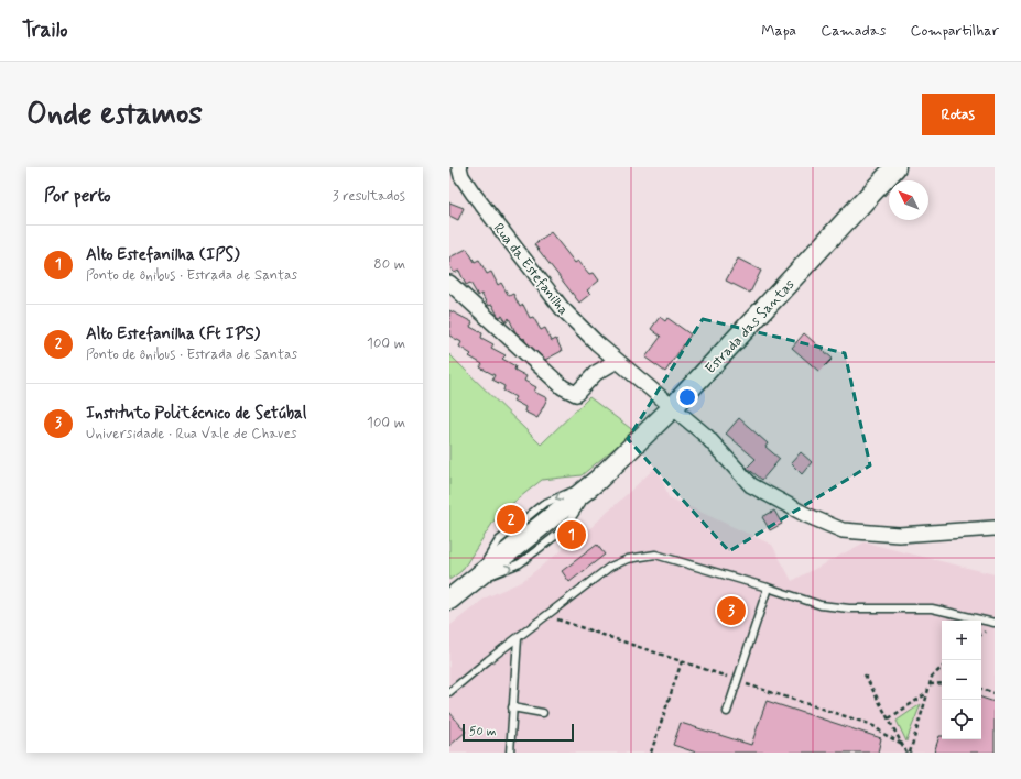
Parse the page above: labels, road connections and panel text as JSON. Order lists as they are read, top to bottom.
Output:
{
  "streets": {
    "main road": ["Estrada das Santas"],
    "street": ["Rua da Estefanilha"]
  },
  "crossings": [
    ["Rua da Estefanilha", "Estrada das Santas"]
  ],
  "scale_bar": "50 m",
  "north": "top left",
  "page": {
    "header": "Trailo",
    "nav": ["Mapa", "Camadas", "Compartilhar"],
    "buttons": "Rotas",
    "title": "Onde estamos",
    "heading": ["Por perto", "3 resultados"],
    "list": [
      {
        "mark": "1",
        "name": "Alto Estefanilha (IPS)",
        "note": "Ponto de ônibus · Estrada de Santas",
        "value": "80 m"
      },
      {
        "mark": "2",
        "name": "Alto Estefanilha (Ft IPS)",
        "note": "Ponto de ônibus · Estrada de Santas",
        "value": "100 m"
      },
      {
        "mark": "3",
        "name": "Instituto Politécnico de Setúbal",
        "note": "Universidade · Rua Vale de Chaves",
        "value": "100 m"
      }
    ],
    "pins": ["2", "1", "3"],
    "map_buttons": ["+", "−"],
    "scale": "50 m"
  }
}
